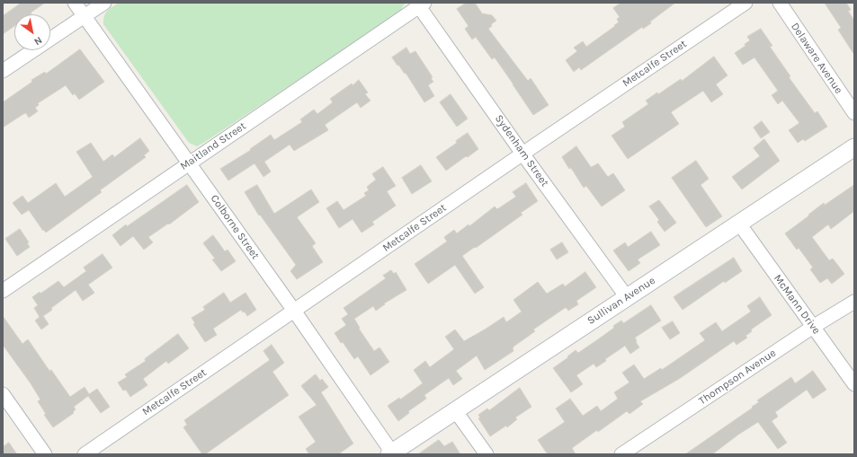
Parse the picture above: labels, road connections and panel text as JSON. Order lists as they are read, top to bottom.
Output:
{
  "streets": {
    "street": [
      "Delaware Avenue",
      "Metcalfe Street",
      "Maitland Street",
      "Sydenham Street",
      "Colborne Street",
      "Sullivan Avenue",
      "McMann Drive",
      "Thompson Avenue"
    ]
  },
  "crossings": [
    ["Metcalfe Street", "Sydenham Street"],
    ["Metcalfe Street", "Colborne Street"],
    ["Maitland Street", "Sydenham Street"],
    ["Maitland Street", "Colborne Street"],
    ["Sydenham Street", "Sullivan Avenue"],
    ["Colborne Street", "Sullivan Avenue"],
    ["Sullivan Avenue", "McMann Drive"],
    ["McMann Drive", "Thompson Avenue"]
  ],
  "north": "bottom right"
}
